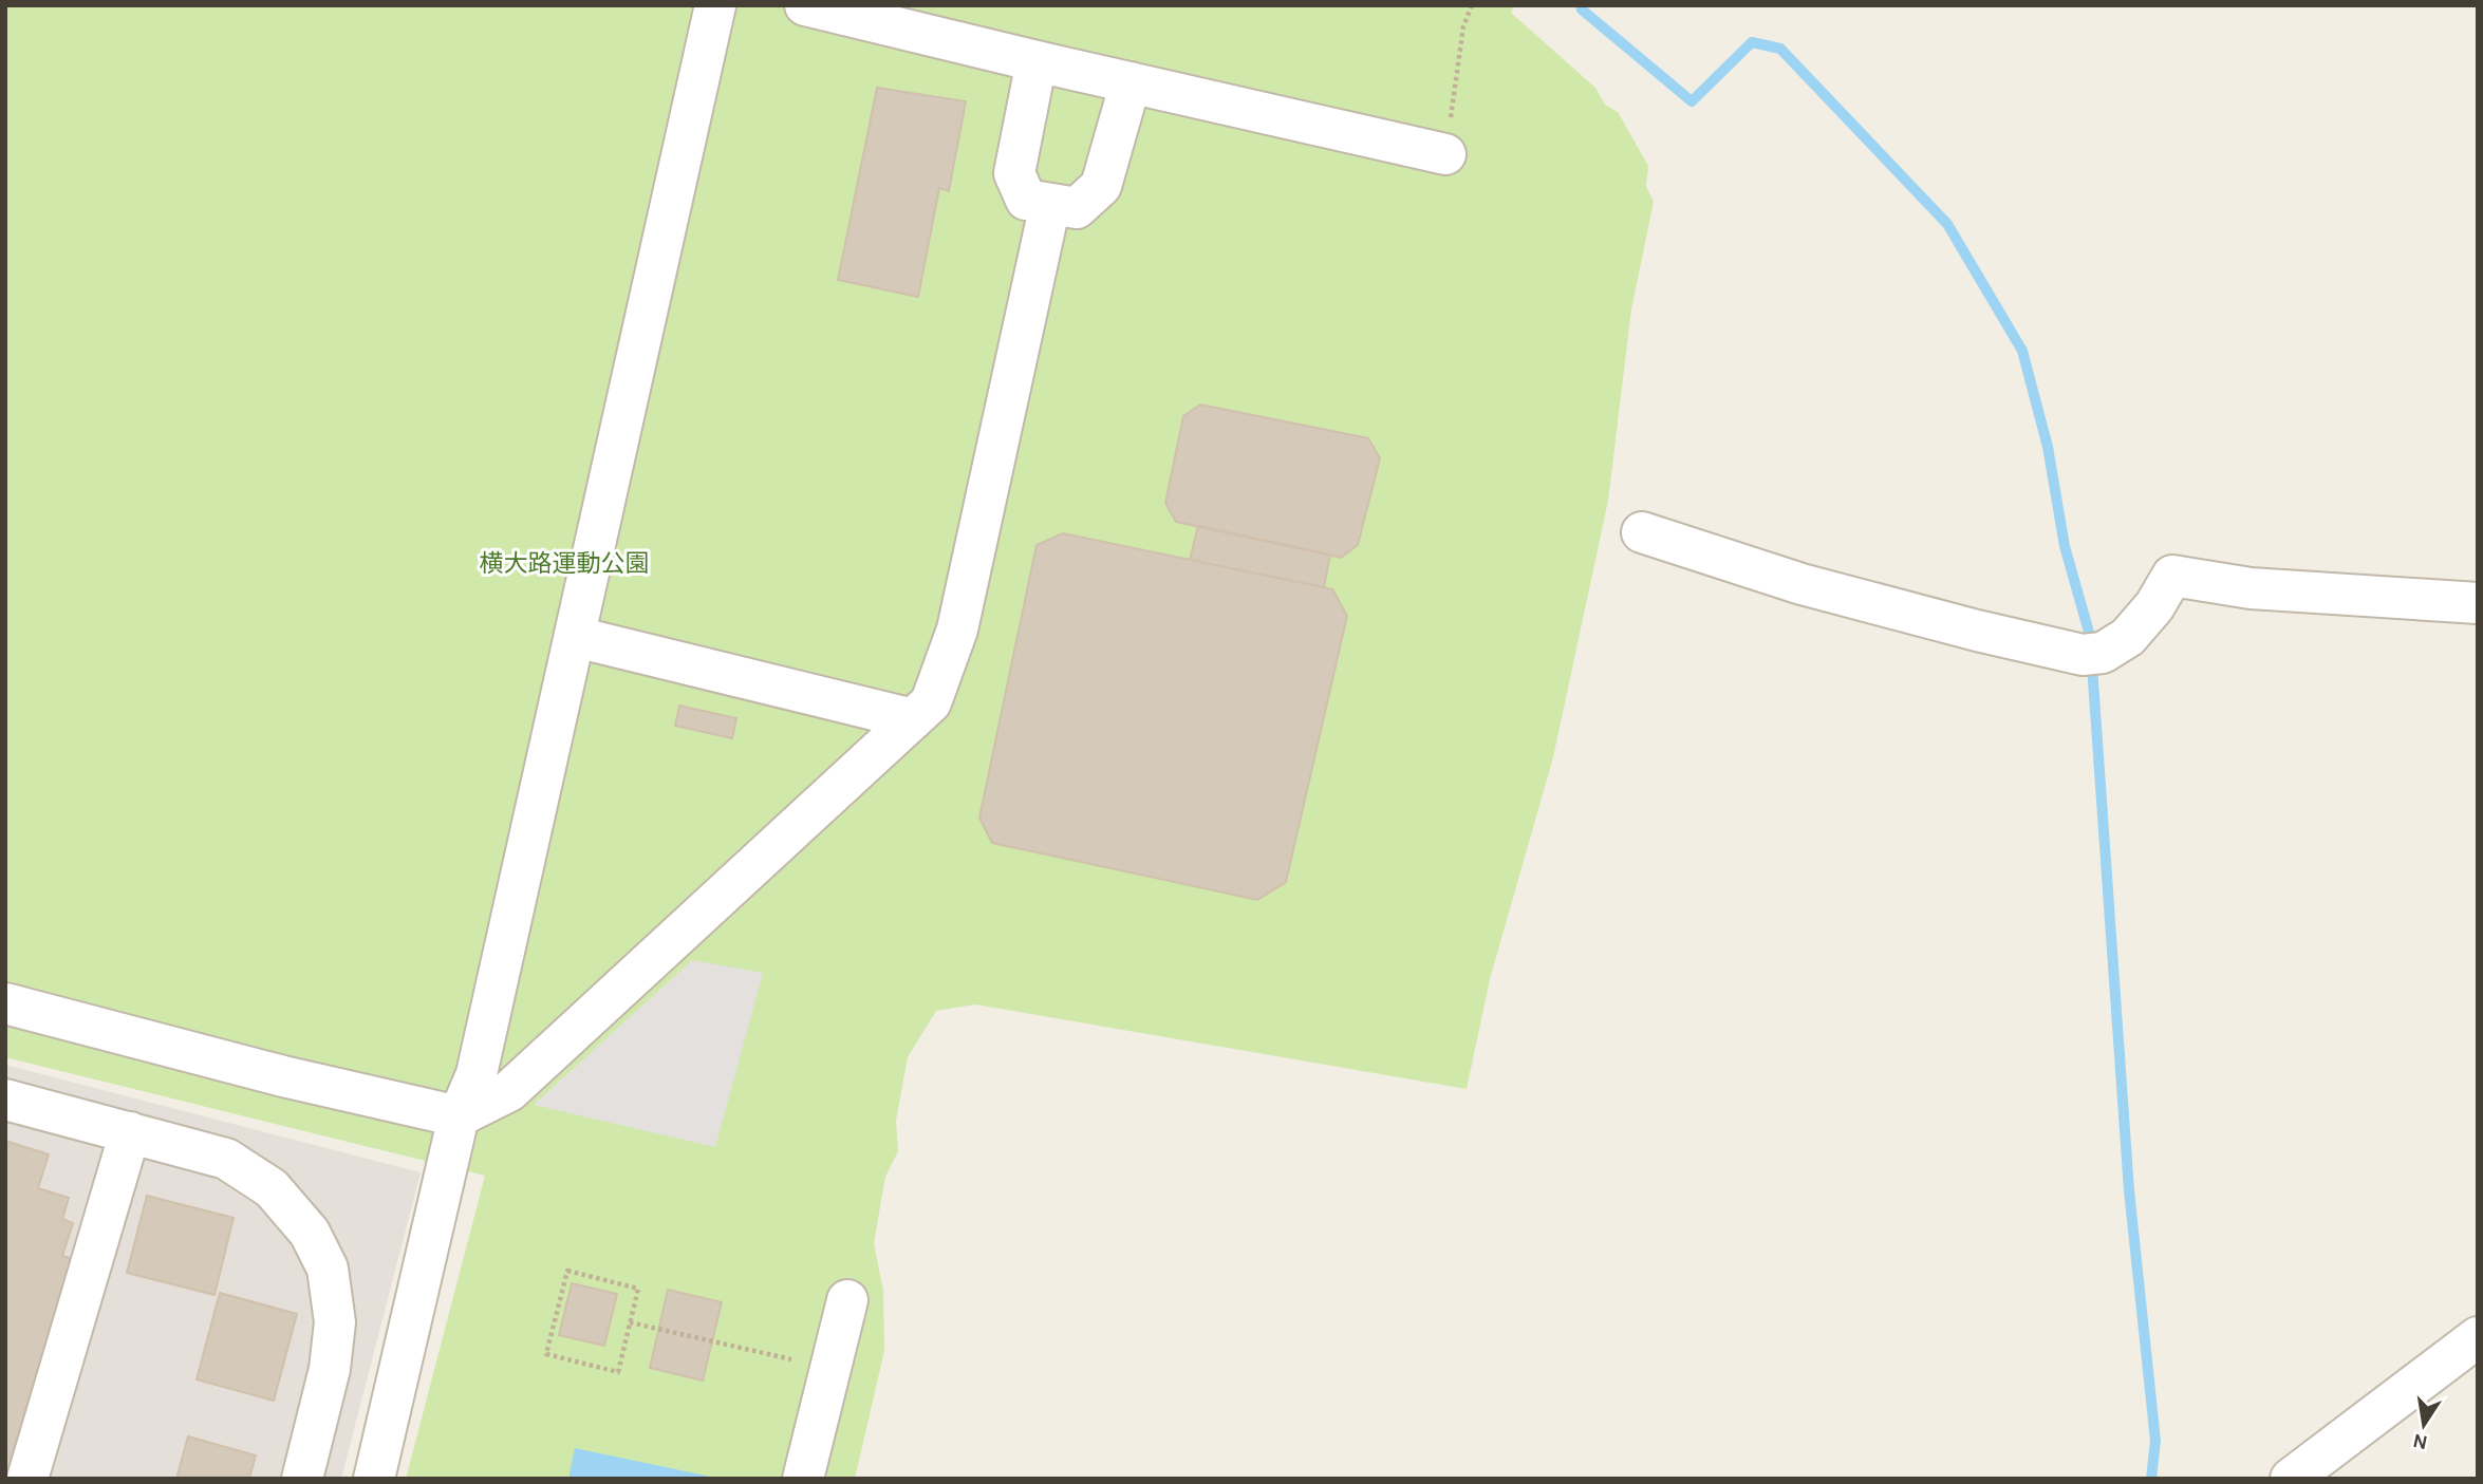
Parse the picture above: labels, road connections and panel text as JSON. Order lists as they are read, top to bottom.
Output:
{
  "parks": ["横大路運動公園"],
  "north": "bottom"
}
